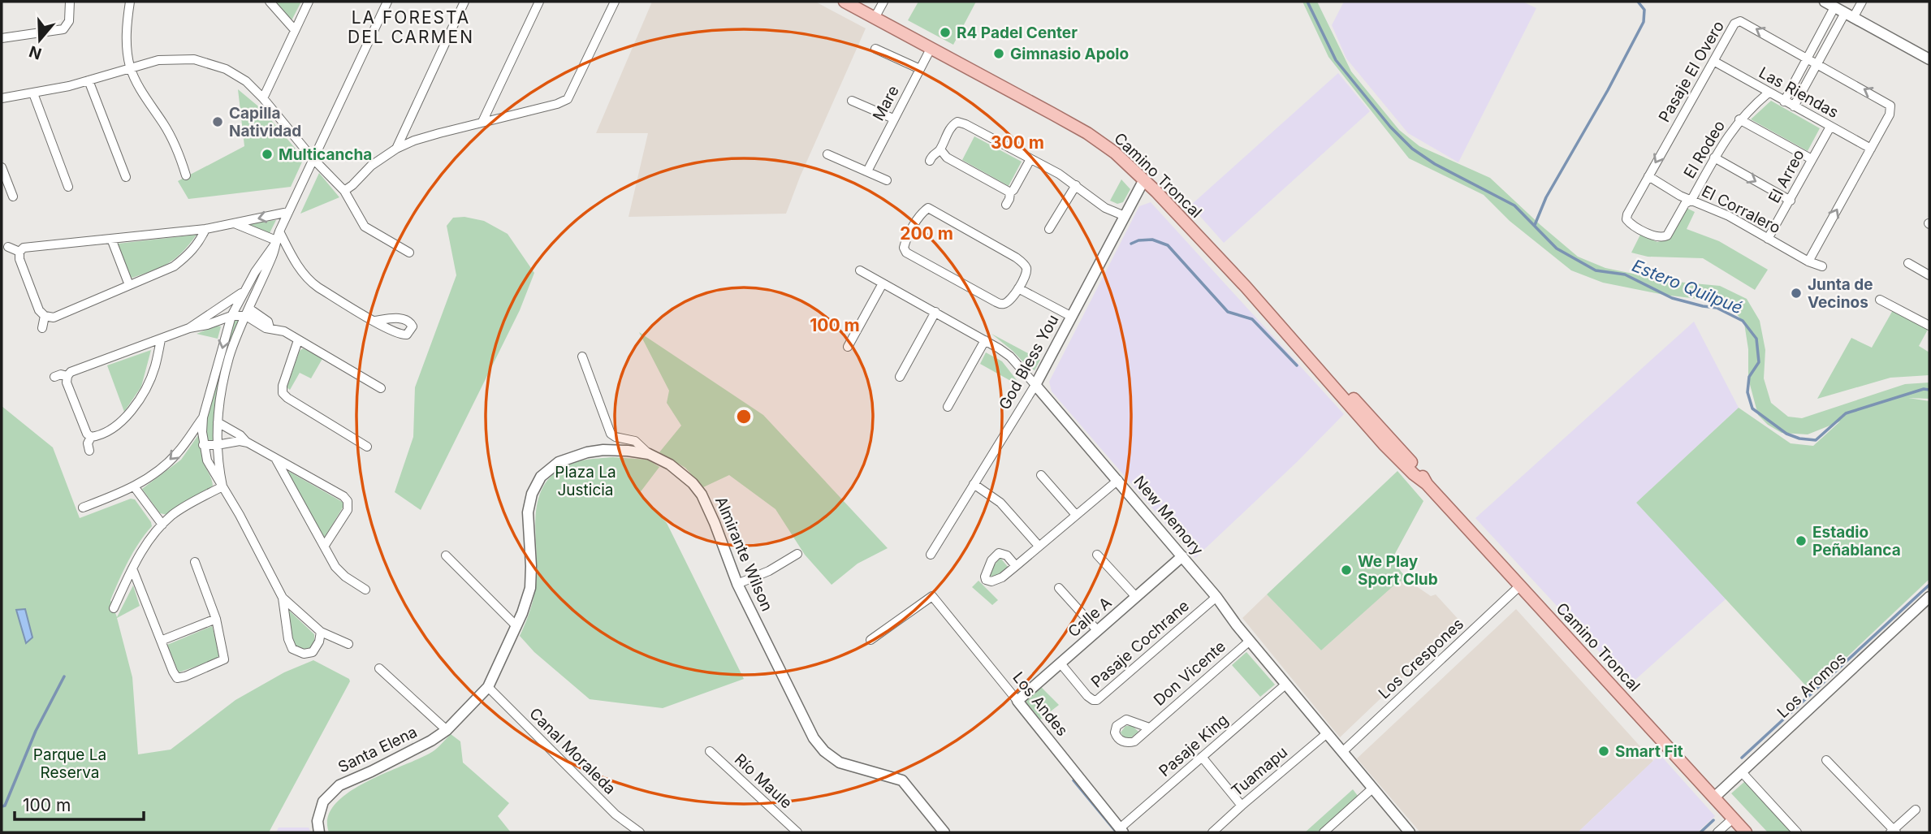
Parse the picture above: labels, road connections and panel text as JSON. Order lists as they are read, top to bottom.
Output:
{
  "streets": {
    "main road": ["Camino Troncal"],
    "street": [
      "Pasaje El Overo",
      "Las Riendas",
      "Mare",
      "El Rodeo",
      "El Arreo",
      "El Corralero",
      "God Bless You",
      "New Memory",
      "Almirante Wilson",
      "Calle A",
      "Pasaje Cochrane",
      "Los Crespones",
      "Don Vicente",
      "Los Aromos",
      "Los Andes",
      "Pasaje King",
      "Santa Elena",
      "Canal Moraleda",
      "Tuamapu",
      "Río Maule"
    ]
  },
  "crossings": [
    ["Pasaje El Overo", "Las Riendas"],
    ["Pasaje El Overo", "El Rodeo"],
    ["Pasaje El Overo", "El Corralero"],
    ["Las Riendas", "El Rodeo"],
    ["Las Riendas", "El Arreo"],
    ["Mare", "Camino Troncal"],
    ["El Rodeo", "El Corralero"],
    ["Camino Troncal", "God Bless You"],
    ["Camino Troncal", "Los Crespones"],
    ["Camino Troncal", "Los Aromos"],
    ["El Arreo", "El Corralero"],
    ["God Bless You", "New Memory"],
    ["New Memory", "Calle A"],
    ["New Memory", "Pasaje Cochrane"],
    ["New Memory", "Los Crespones"],
    ["New Memory", "Don Vicente"],
    ["New Memory", "Pasaje King"],
    ["New Memory", "Tuamapu"],
    ["Almirante Wilson", "Santa Elena"],
    ["Almirante Wilson", "Canal Moraleda"],
    ["Calle A", "Pasaje Cochrane"],
    ["Calle A", "Los Andes"],
    ["Los Andes", "Pasaje King"]
  ],
  "districts": ["LA FORESTA DEL CARMEN"],
  "water": ["Estero Quilpué"],
  "parks": ["Plaza La Justicia", "Parque La Reserva"],
  "places": [
    "R4 Padel Center",
    "Gimnasio Apolo",
    "Capilla Natividad",
    "Multicancha",
    "Junta de Vecinos",
    "Estadio Peñablanca",
    "We Play Sport Club",
    "Smart Fit"
  ],
  "scale_bar": "100 m",
  "north": "bottom",
  "rings": ["300 m", "200 m", "100 m"]
}
